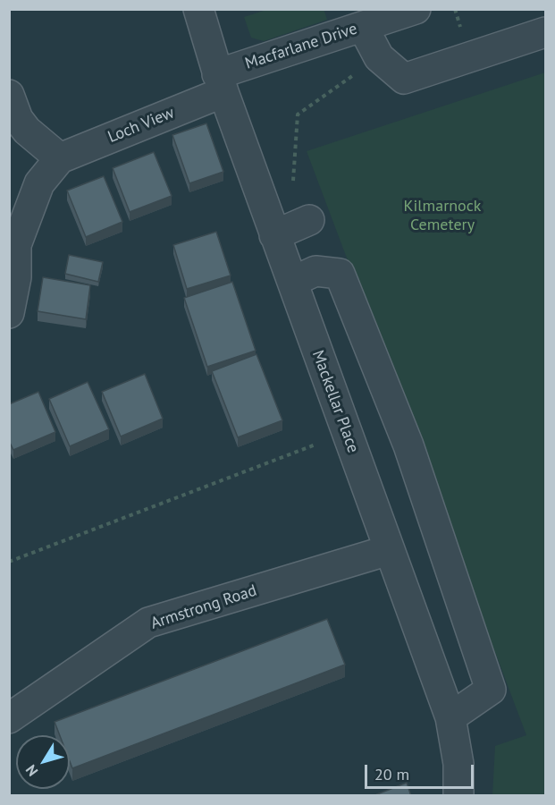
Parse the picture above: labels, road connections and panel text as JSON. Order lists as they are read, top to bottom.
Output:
{
  "streets": {
    "street": [
      "Macfarlane Drive",
      "Loch View",
      "Mackellar Place",
      "Armstrong Road"
    ]
  },
  "crossings": [
    ["Macfarlane Drive", "Loch View"],
    ["Macfarlane Drive", "Mackellar Place"],
    ["Loch View", "Mackellar Place"],
    ["Mackellar Place", "Armstrong Road"]
  ],
  "parks": ["Kilmarnock Cemetery"],
  "scale_bar": "20 m",
  "north": "bottom left"
}
